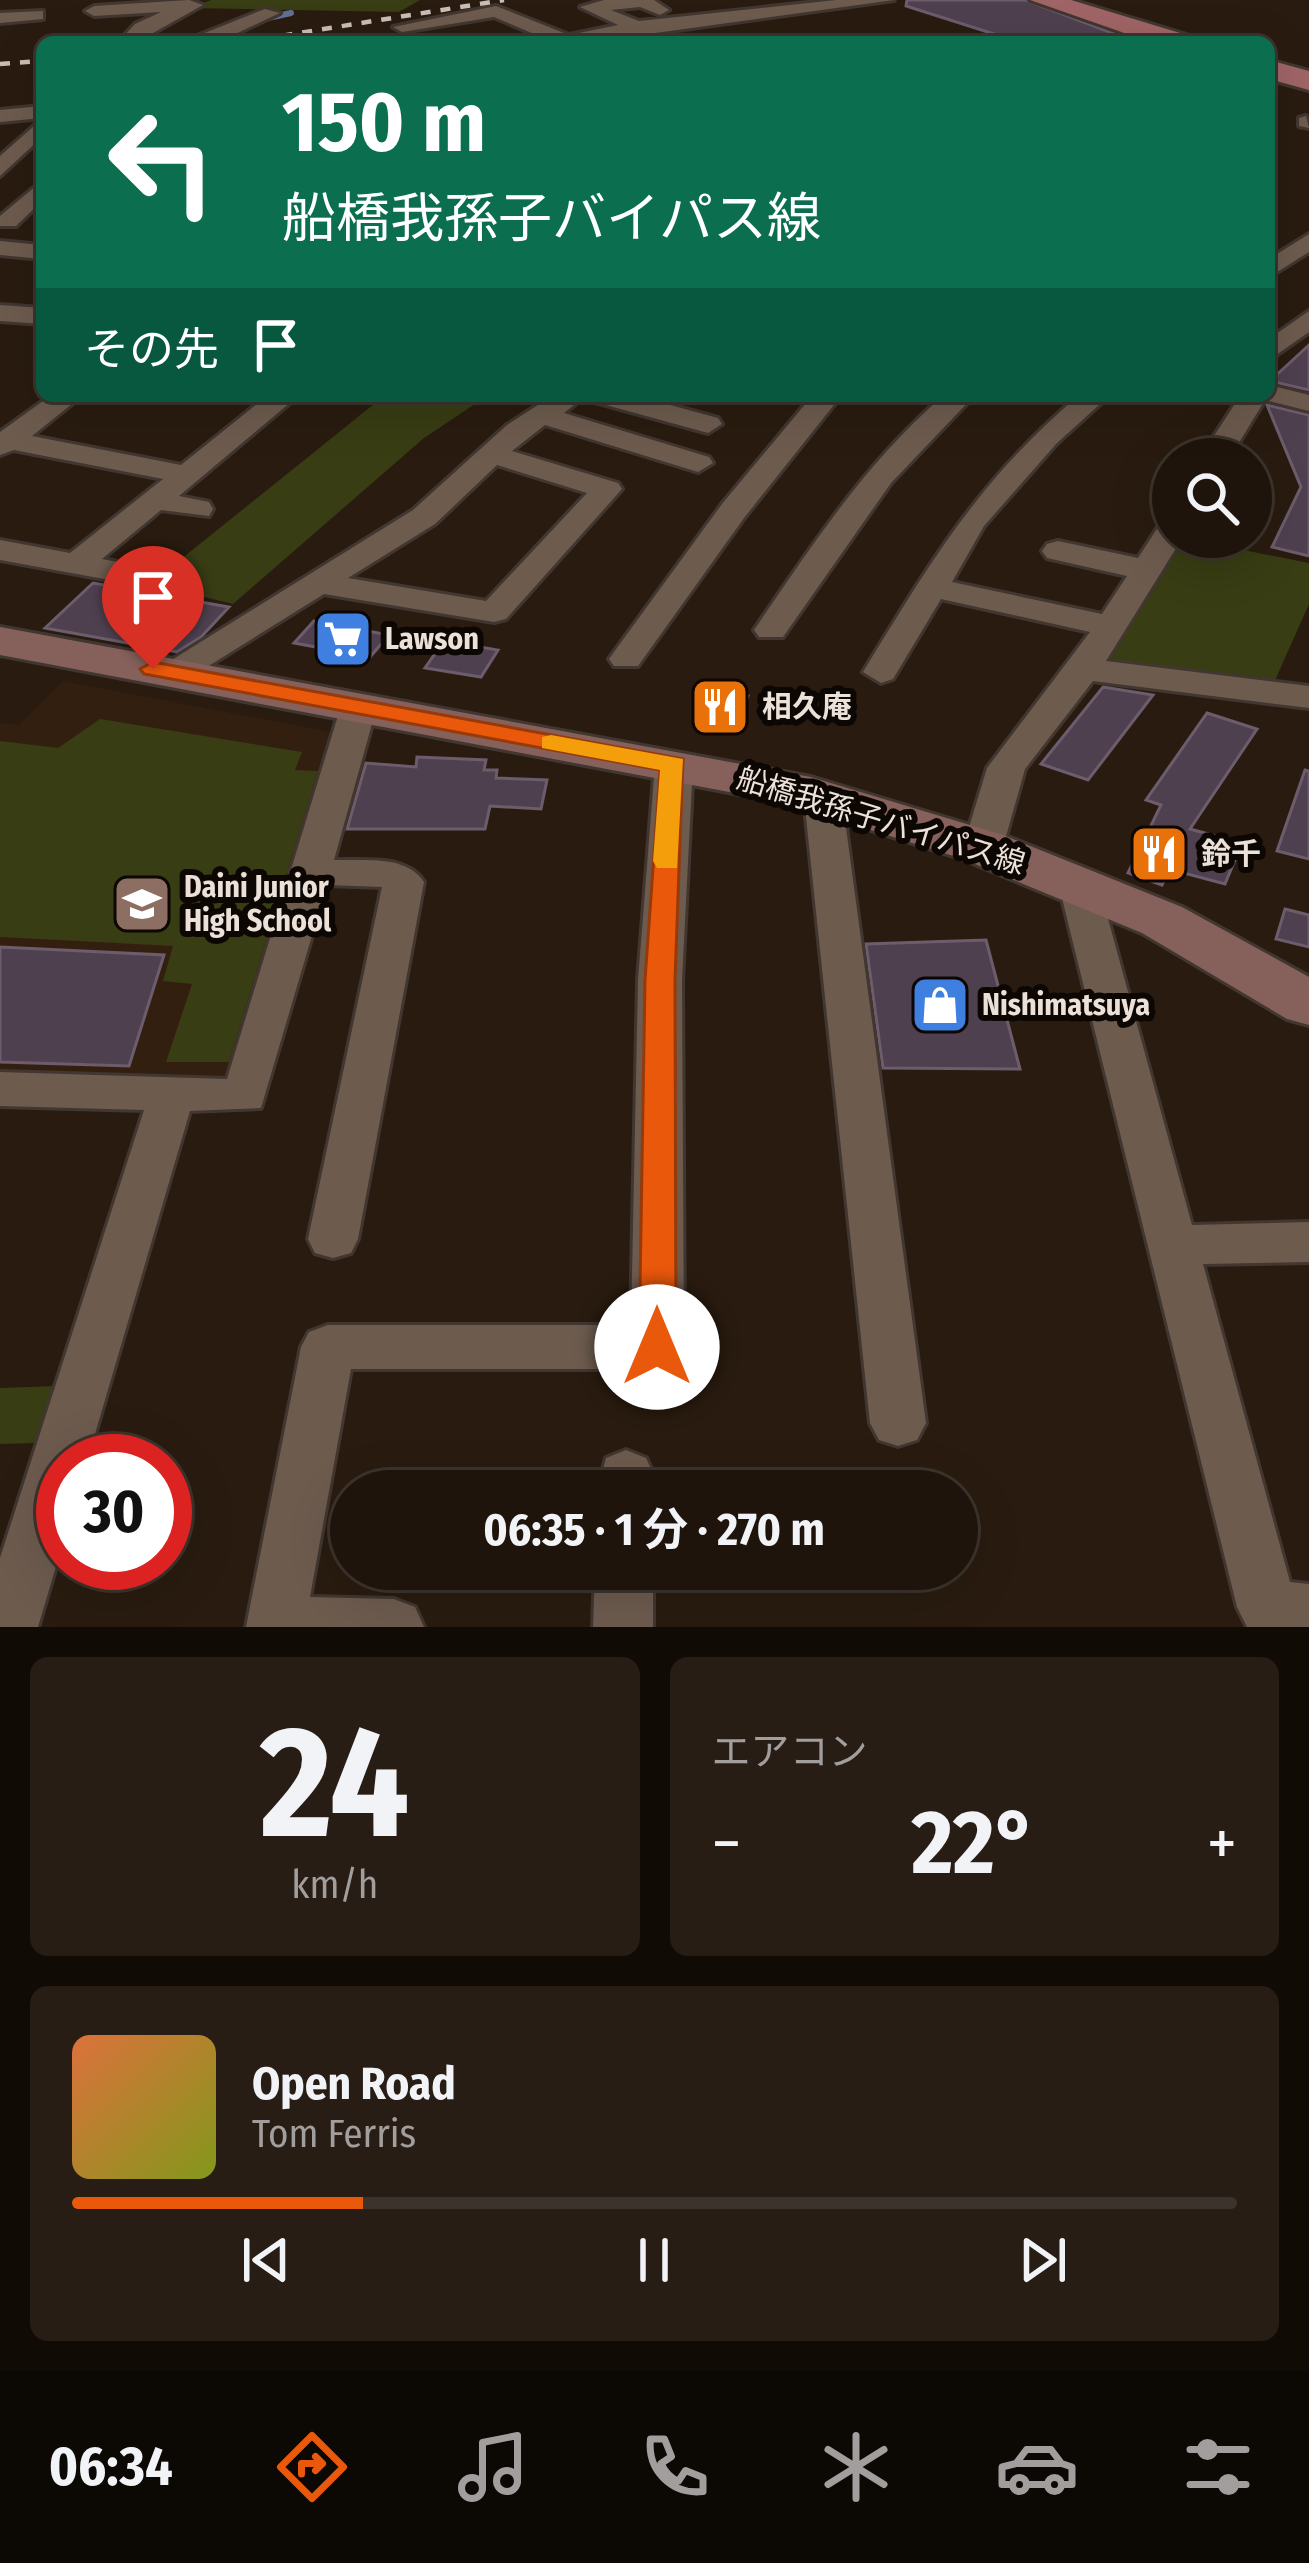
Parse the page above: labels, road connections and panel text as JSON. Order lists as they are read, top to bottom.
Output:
{
  "streets": {
    "street": ["船橋我孫子バイパス線"]
  },
  "places": {
    "supermarket": ["Lawson"],
    "restaurant": ["相久庵", "鈴千"],
    "school or university": ["Daini Junior High School"],
    "shop": ["Nishimatsuya"]
  },
  "page": {
    "turn": ["150 m", "船橋我孫子バイパス線"],
    "then": "その先",
    "limit": "30",
    "trip": "06:35 · 1 分 · 270 m",
    "tile": [
      ["24", "km/h"],
      "エアコン"
    ],
    "heat": ["−", "22°", "+"],
    "song": ["Open Road", "Tom Ferris"],
    "tabs": "06:34"
  }
}
